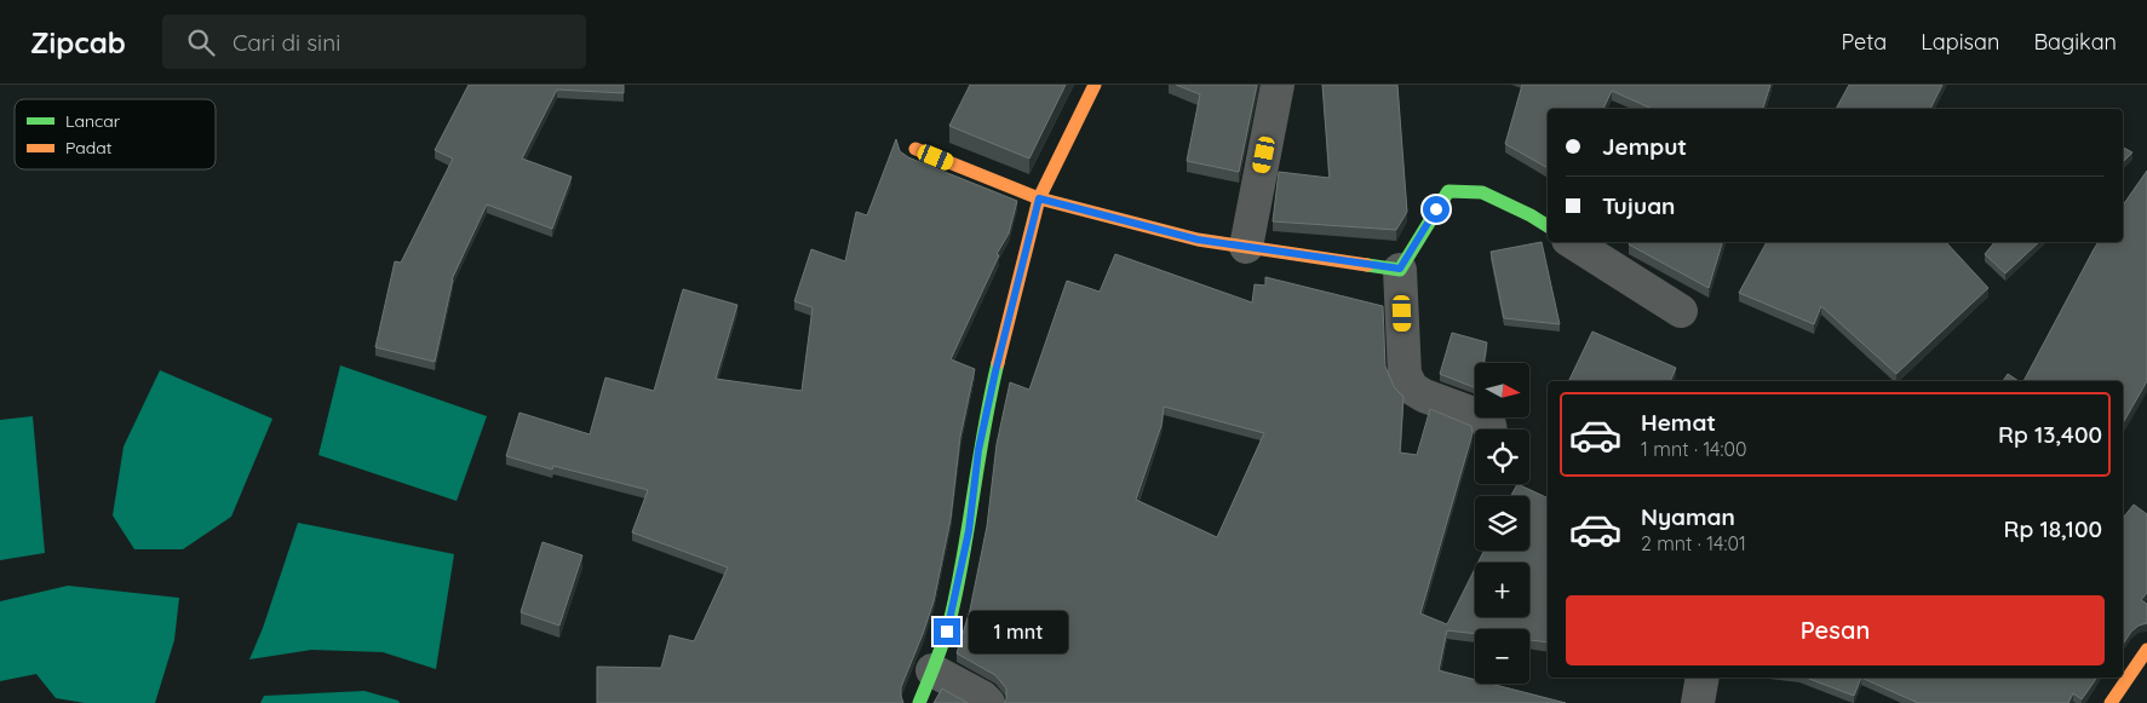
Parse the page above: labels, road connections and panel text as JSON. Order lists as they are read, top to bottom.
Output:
{
  "legend": ["Lancar", "Padat"],
  "north": "right",
  "page": {
    "header": "Zipcab",
    "search": "Cari di sini",
    "nav": ["Peta", "Lapisan", "Bagikan"],
    "banner": ["Jemput", "Tujuan"],
    "map_buttons": ["+", "−"],
    "list": [
      {
        "name": "Hemat",
        "note": "1 mnt · 14:00",
        "value": "Rp 13,400"
      },
      {
        "name": "Nyaman",
        "note": "2 mnt · 14:01",
        "value": "Rp 18,100"
      }
    ],
    "buttons": "Pesan",
    "bubble": "1 mnt"
  }
}
